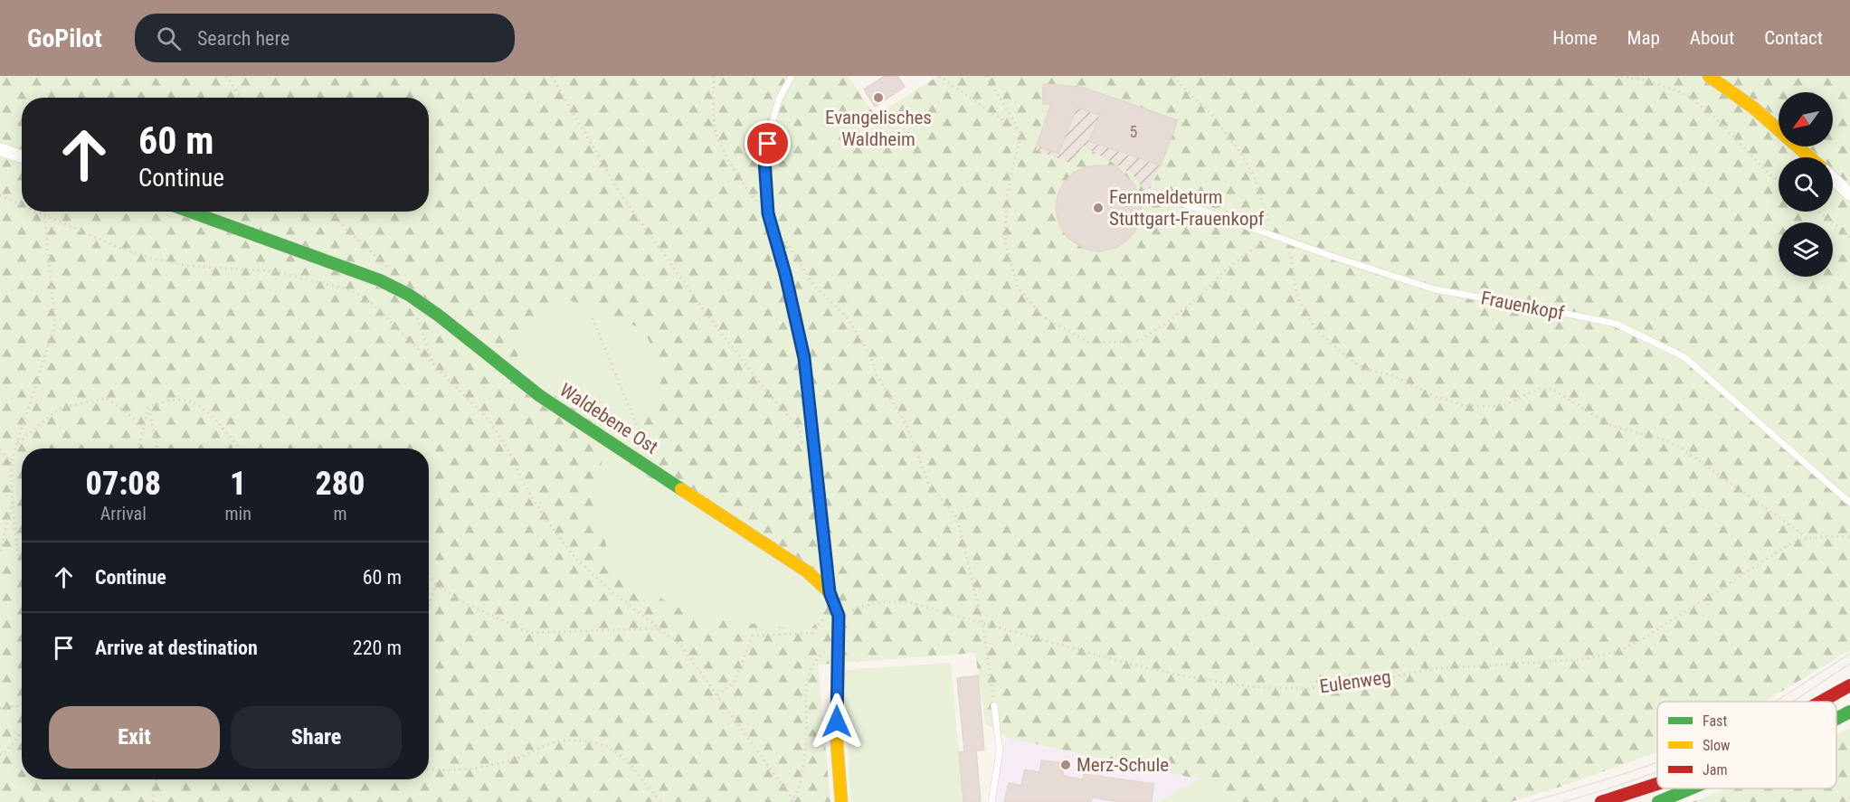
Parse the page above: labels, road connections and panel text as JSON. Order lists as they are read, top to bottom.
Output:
{
  "streets": {
    "street": ["Waldebene Ost"],
    "lane": ["Frauenkopf"],
    "path": ["Eulenweg"]
  },
  "crossings": [
    ["Waldebene Ost", "Eulenweg"]
  ],
  "places": ["Evangelisches Waldheim", "Fernmeldeturm Stuttgart-Frauenkopf", "Merz-Schule"],
  "house_numbers": ["5"],
  "legend": ["Fast", "Slow", "Jam"],
  "north": "bottom left",
  "page": {
    "header": "GoPilot",
    "search": "Search here",
    "nav": [
      "Home",
      "Map",
      "About",
      "Contact"
    ],
    "turn": ["60 m", "Continue"],
    "eta": [
      "07:08",
      "Arrival",
      "1",
      "min",
      "280",
      "m"
    ],
    "list": [
      {
        "name": "Continue",
        "value": "60 m"
      },
      {
        "name": "Arrive at destination",
        "value": "220 m"
      }
    ],
    "buttons": ["Exit", "Share"]
  }
}
